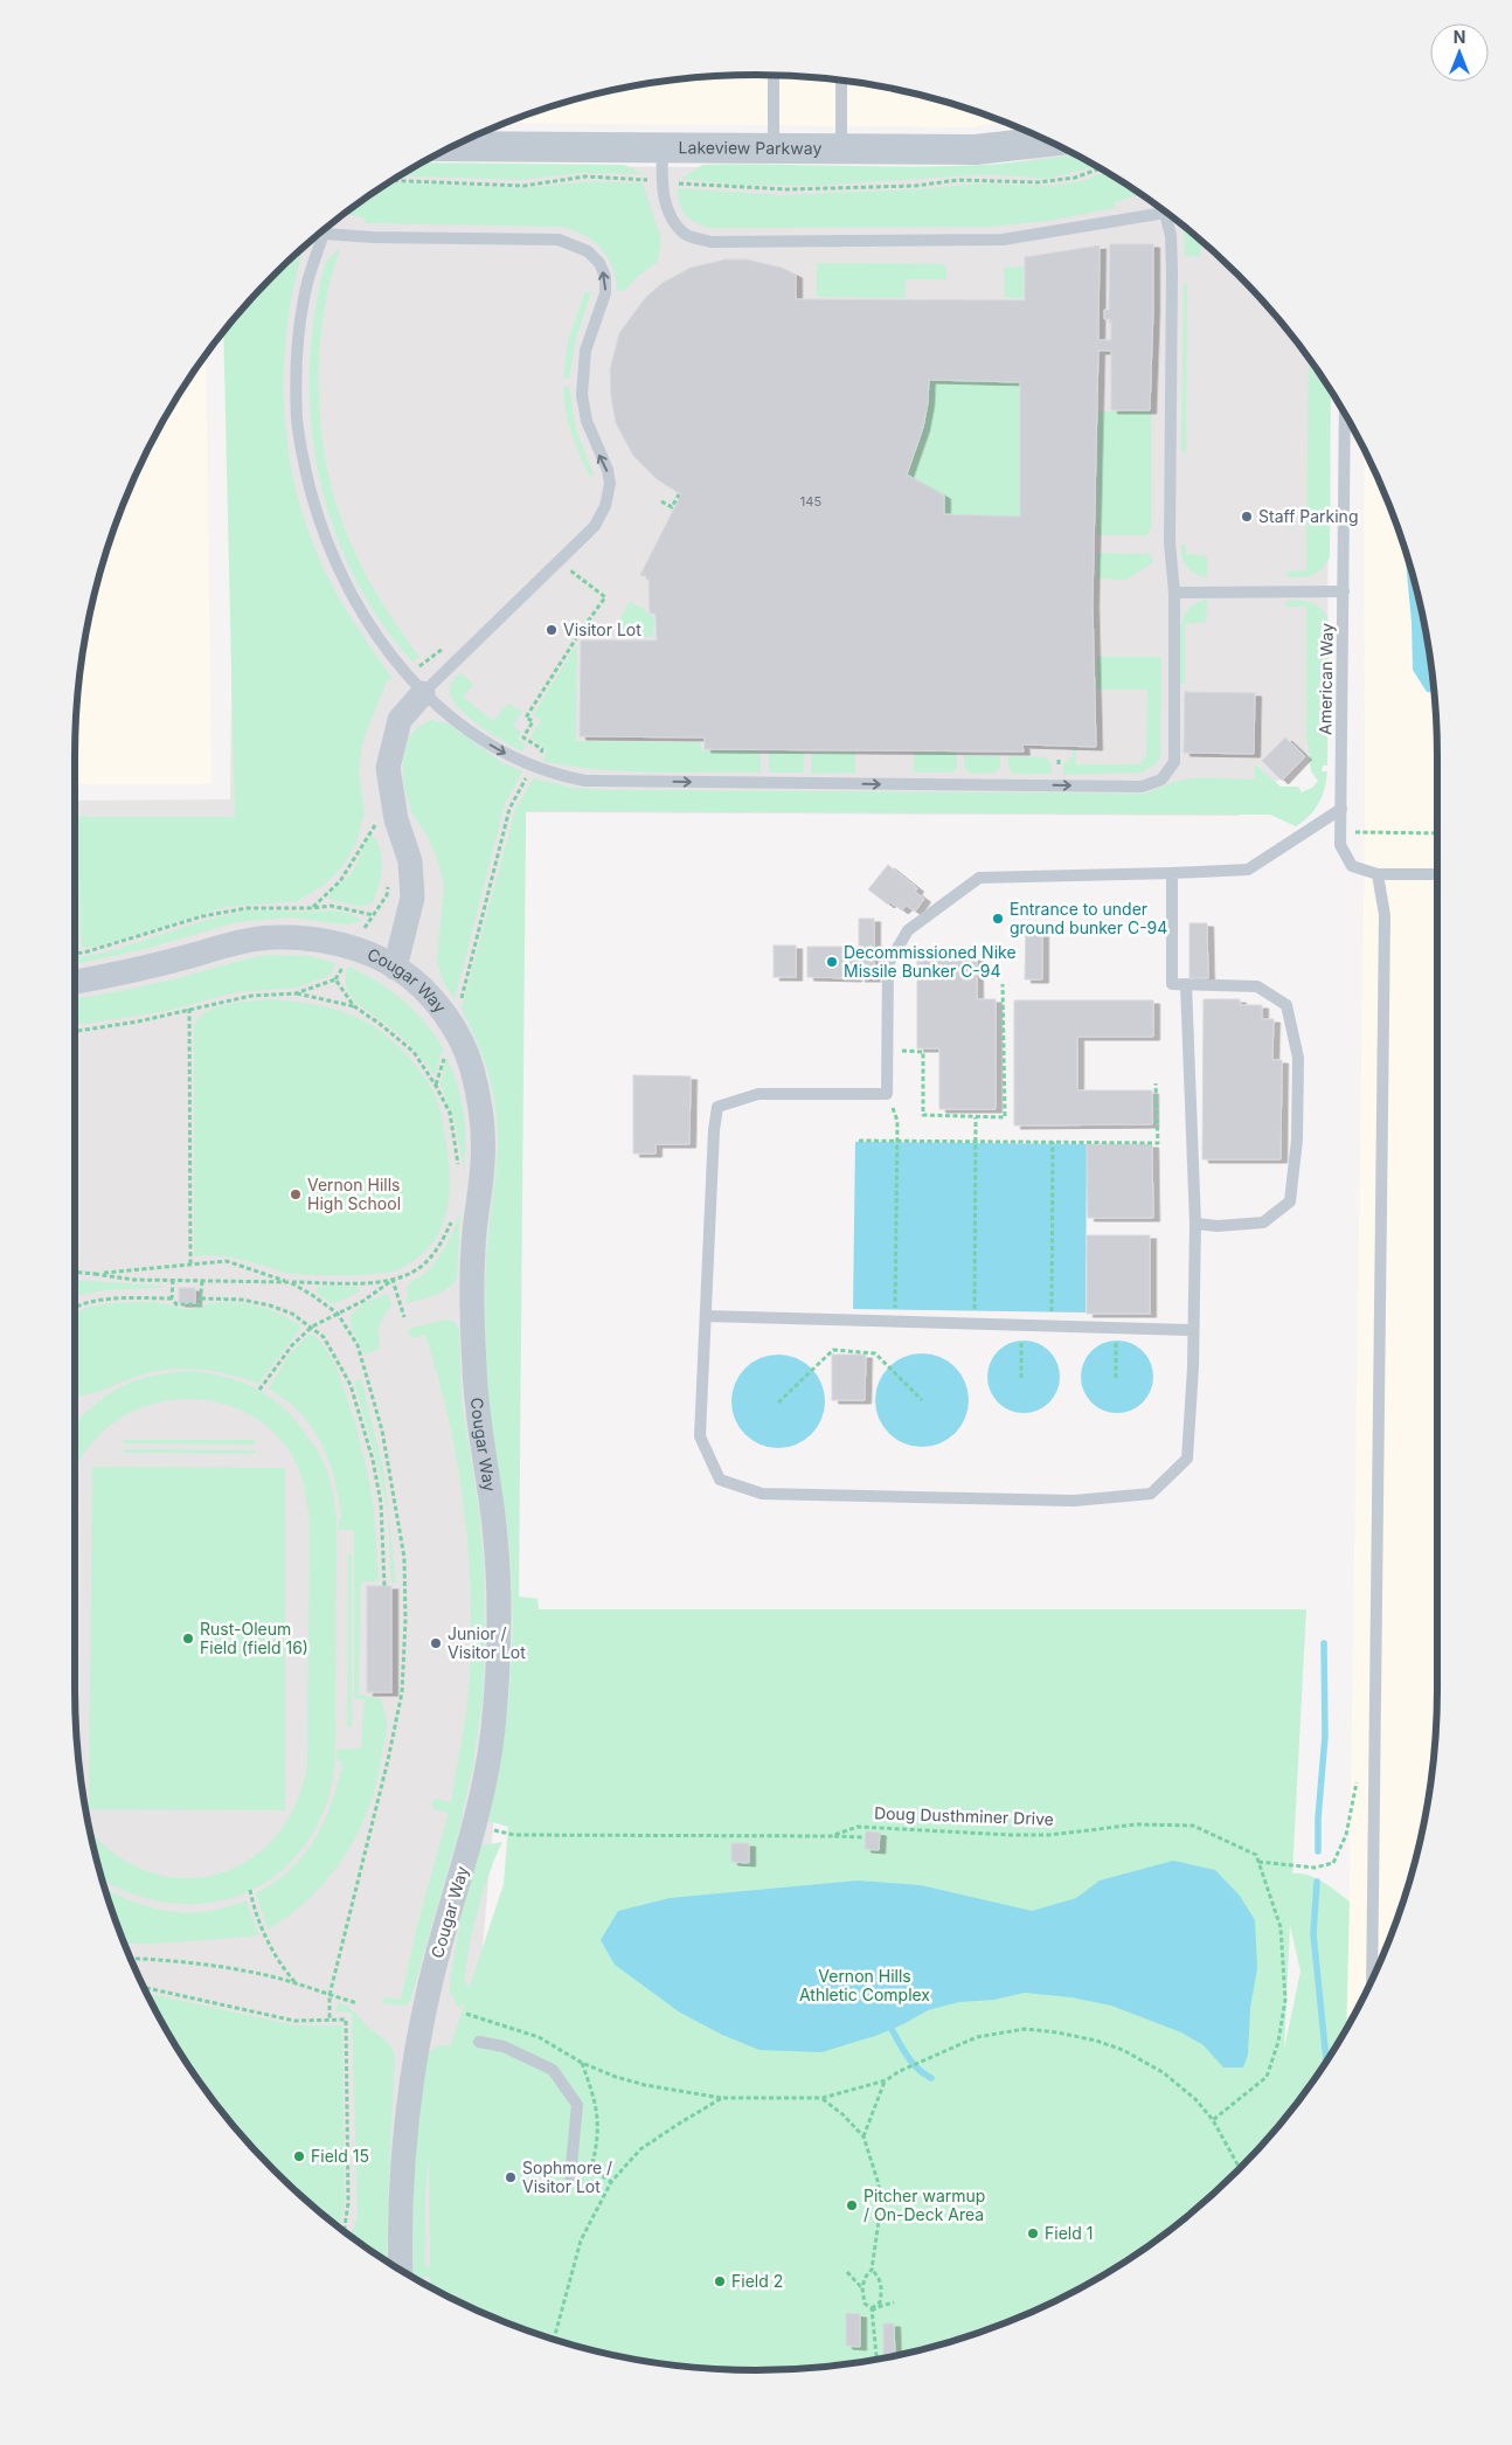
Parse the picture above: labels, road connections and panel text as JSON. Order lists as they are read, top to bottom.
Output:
{
  "streets": {
    "street": ["Lakeview Parkway", "Cougar Way"],
    "lane": ["American Way"],
    "path": ["Doug Dusthminer Drive"]
  },
  "crossings": [
    ["Cougar Way", "Doug Dusthminer Drive"]
  ],
  "parks": ["Vernon Hills Athletic Complex"],
  "places": [
    "Staff Parking",
    "Visitor Lot",
    "Entrance to under ground bunker C-94",
    "Decommissioned Nike Missile Bunker C-94",
    "Vernon Hills High School",
    "Rust-Oleum Field (field 16)",
    "Junior / Visitor Lot",
    "Field 15",
    "Sophmore / Visitor Lot",
    "Pitcher warmup / On-Deck Area",
    "Field 1",
    "Field 2"
  ],
  "house_numbers": ["145"],
  "north": "top"
}
